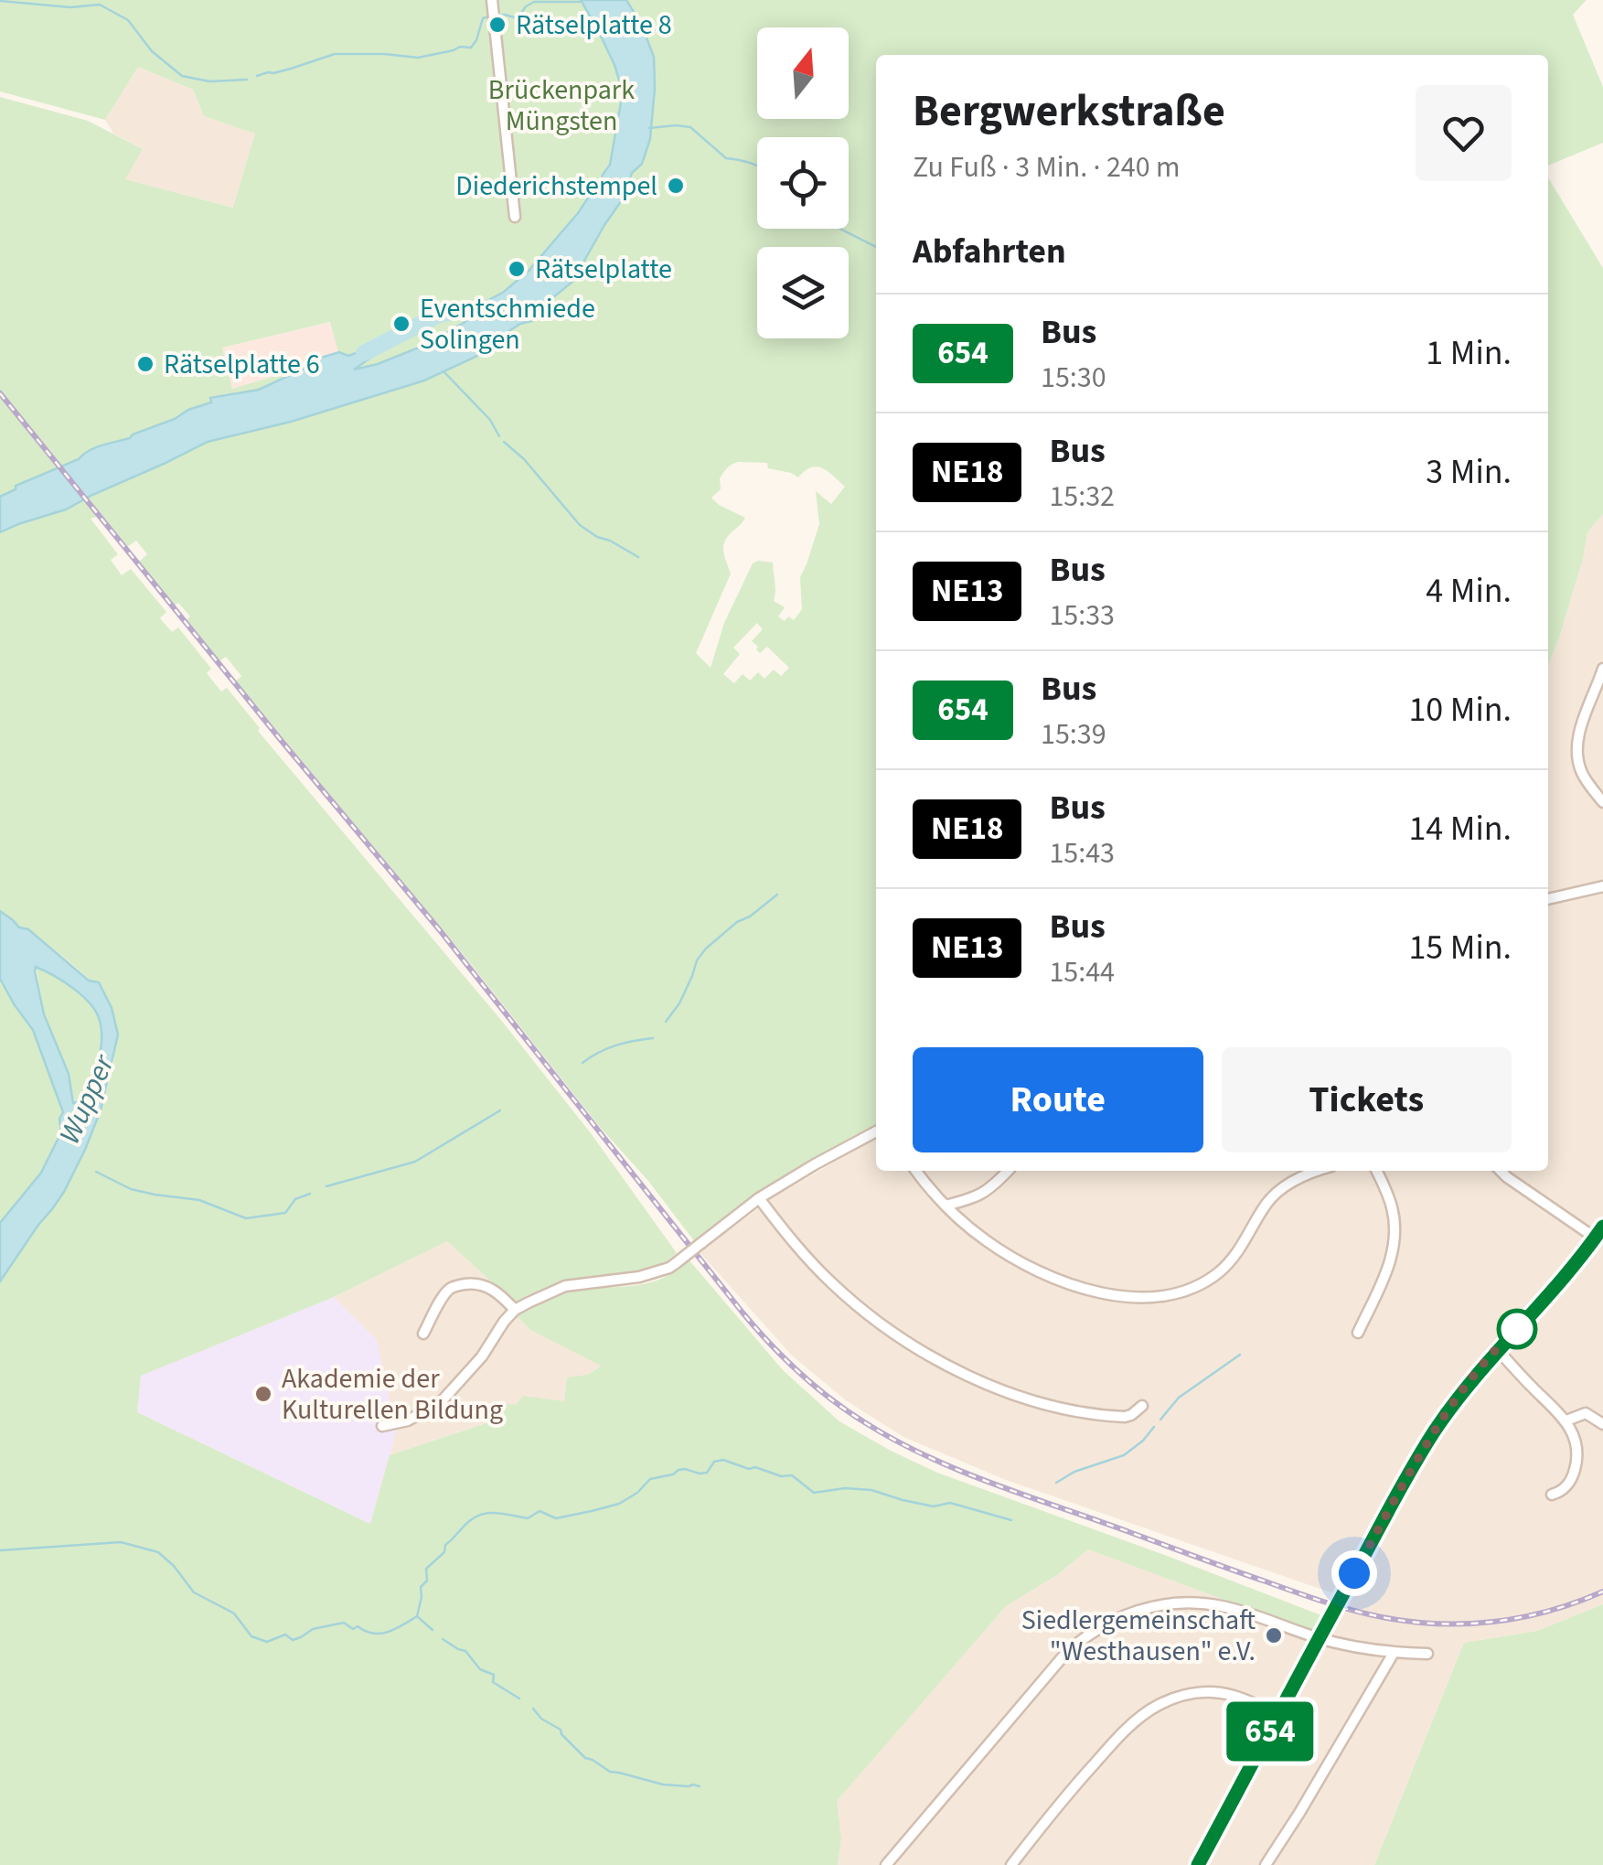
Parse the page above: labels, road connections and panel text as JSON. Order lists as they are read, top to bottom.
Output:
{
  "water": ["Wupper"],
  "parks": ["Brückenpark Müngsten"],
  "places": [
    "Rätselplatte 8",
    "Diederichstempel",
    "Rätselplatte",
    "Eventschmiede Solingen",
    "Rätselplatte 6",
    "Akademie der Kulturellen Bildung",
    "Siedlergemeinschaft \"Westhausen\" e.V."
  ],
  "lines": ["bus line 654"],
  "north": "top",
  "page": {
    "on_map": "654",
    "heading": [
      ["Bergwerkstraße", "Zu Fuß · 3 Min. · 240 m"],
      "Abfahrten"
    ],
    "list": [
      {
        "mark": "654",
        "name": "Bus",
        "note": "15:30",
        "value": "1 Min."
      },
      {
        "mark": "NE18",
        "name": "Bus",
        "note": "15:32",
        "value": "3 Min."
      },
      {
        "mark": "NE13",
        "name": "Bus",
        "note": "15:33",
        "value": "4 Min."
      },
      {
        "mark": "654",
        "name": "Bus",
        "note": "15:39",
        "value": "10 Min."
      },
      {
        "mark": "NE18",
        "name": "Bus",
        "note": "15:43",
        "value": "14 Min."
      },
      {
        "mark": "NE13",
        "name": "Bus",
        "note": "15:44",
        "value": "15 Min."
      }
    ],
    "buttons": ["Route", "Tickets"]
  }
}
